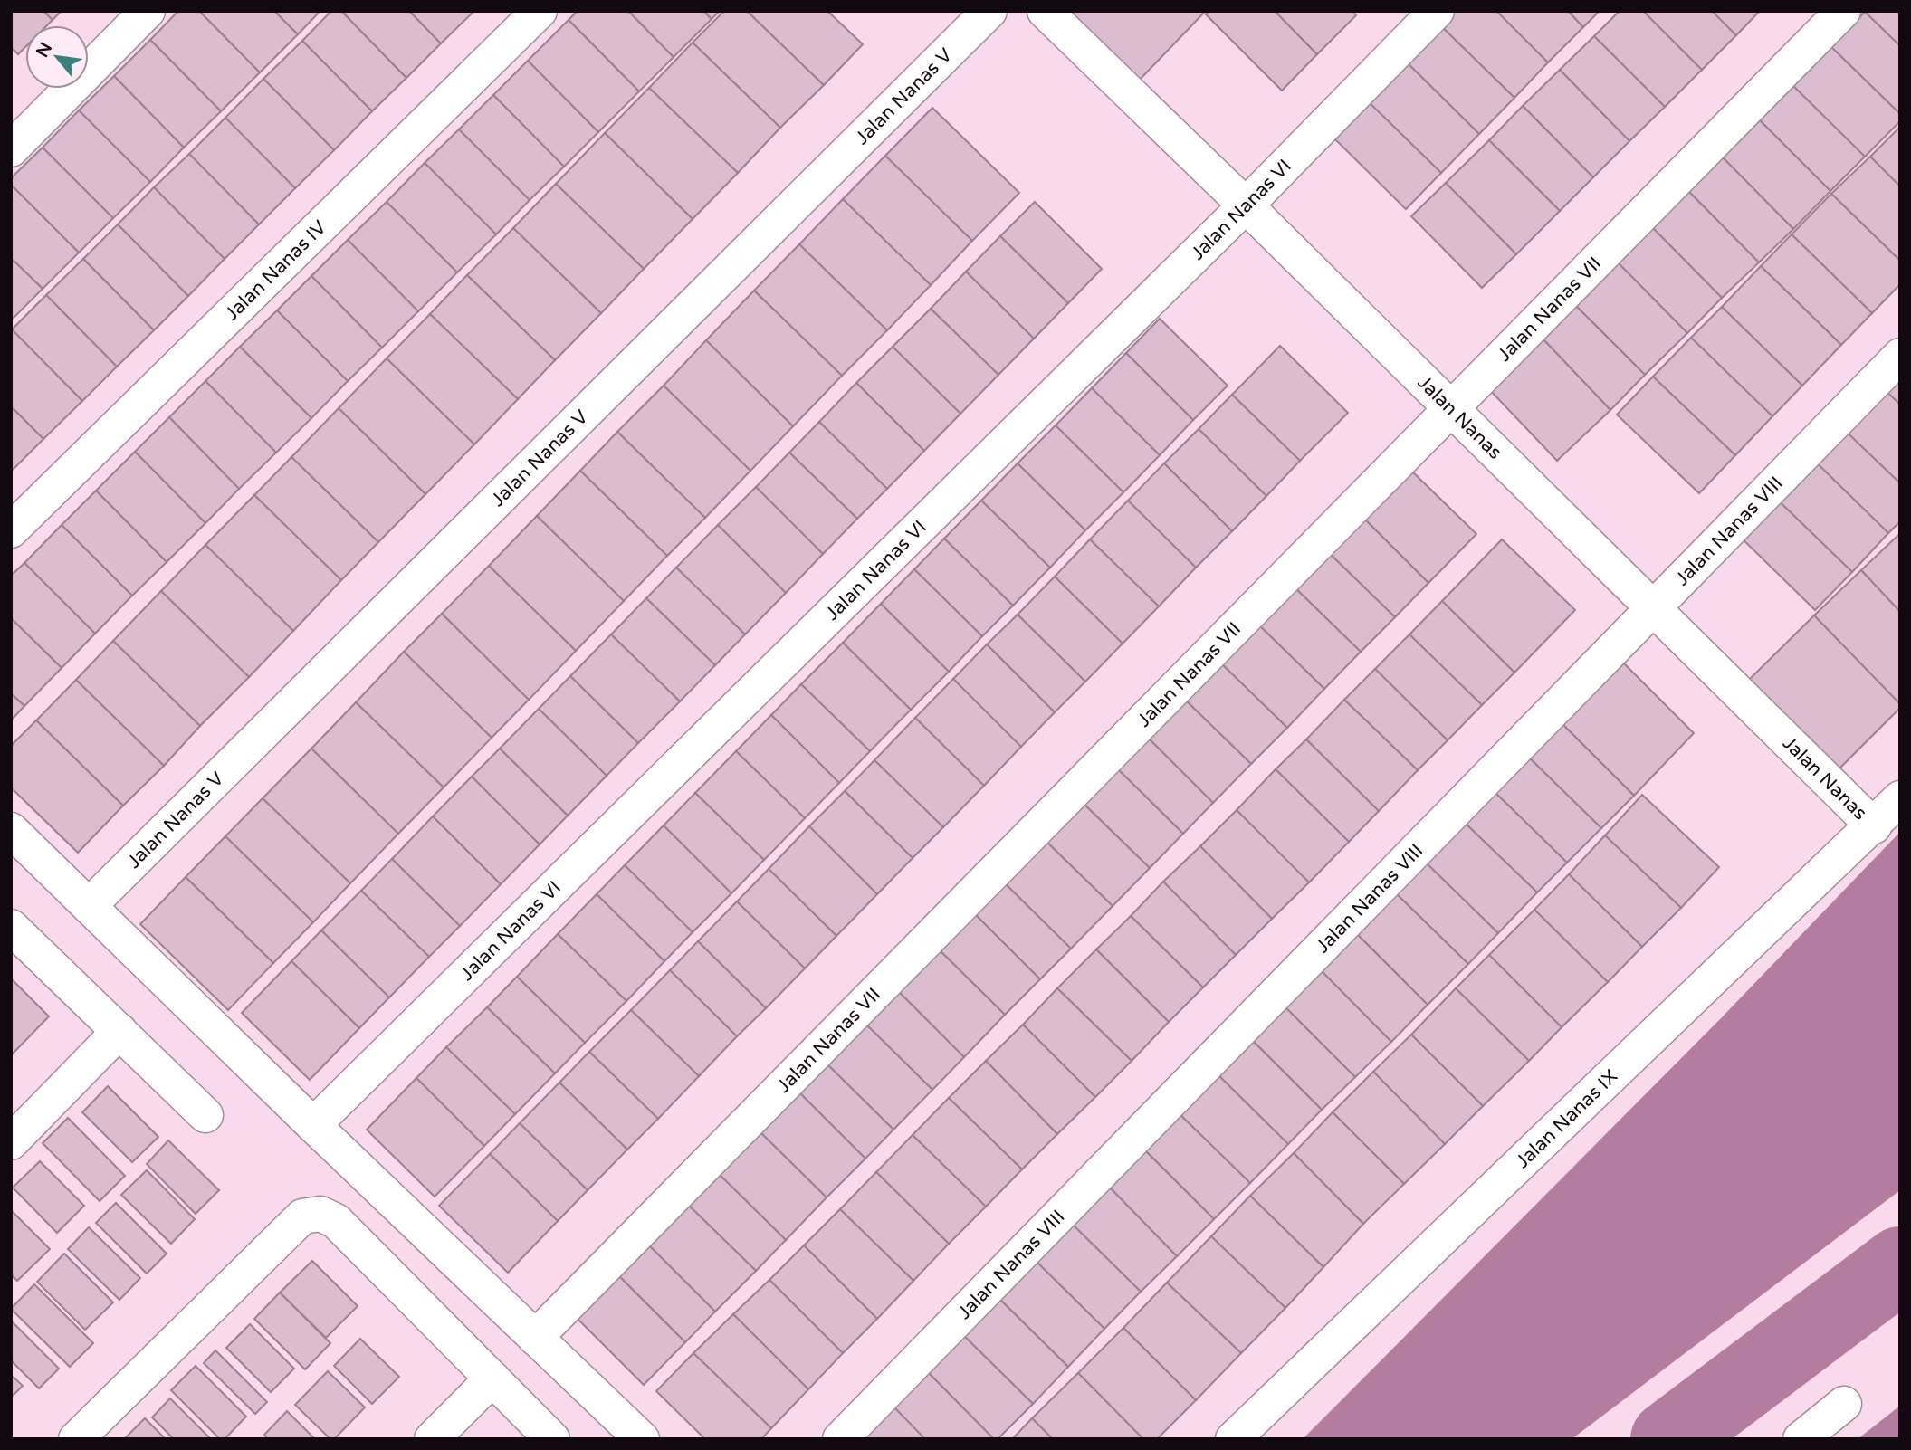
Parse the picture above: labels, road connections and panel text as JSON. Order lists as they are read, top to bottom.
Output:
{
  "streets": {
    "street": [
      "Jalan Nanas V",
      "Jalan Nanas VI",
      "Jalan Nanas IV",
      "Jalan Nanas VII",
      "Jalan Nanas",
      "Jalan Nanas VIII",
      "Jalan Nanas IX"
    ]
  },
  "crossings": [
    ["Jalan Nanas VI", "Jalan Nanas"],
    ["Jalan Nanas VII", "Jalan Nanas"],
    ["Jalan Nanas", "Jalan Nanas VIII"],
    ["Jalan Nanas", "Jalan Nanas IX"]
  ],
  "north": "top left"
}
